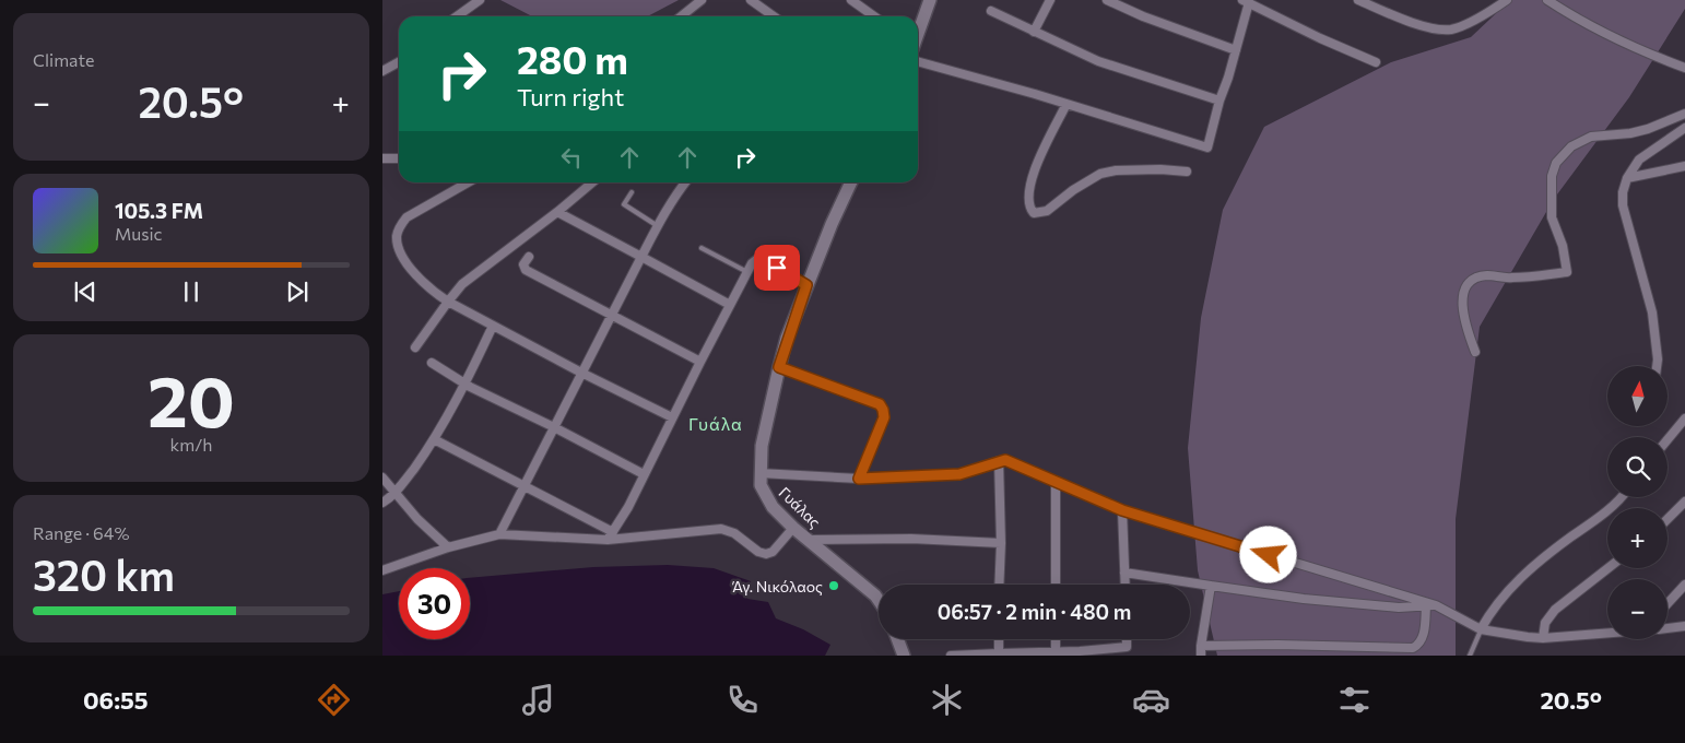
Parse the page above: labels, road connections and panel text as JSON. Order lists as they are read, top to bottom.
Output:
{
  "streets": {
    "street": ["Γυάλας"]
  },
  "districts": ["Γυάλα"],
  "places": ["Άγ. Νικόλαος"],
  "north": "top",
  "page": {
    "tile": [
      "Climate",
      ["20", "km/h"],
      ["Range · 64%", "320 km"]
    ],
    "turn": ["280 m", "Turn right"],
    "heat": ["−", "20.5°", "+"],
    "song": ["105.3 FM", "Music"],
    "map_buttons": ["+", "−"],
    "limit": "30",
    "trip": "06:57 · 2 min · 480 m",
    "tabs": ["06:55", "20.5°"]
  }
}
